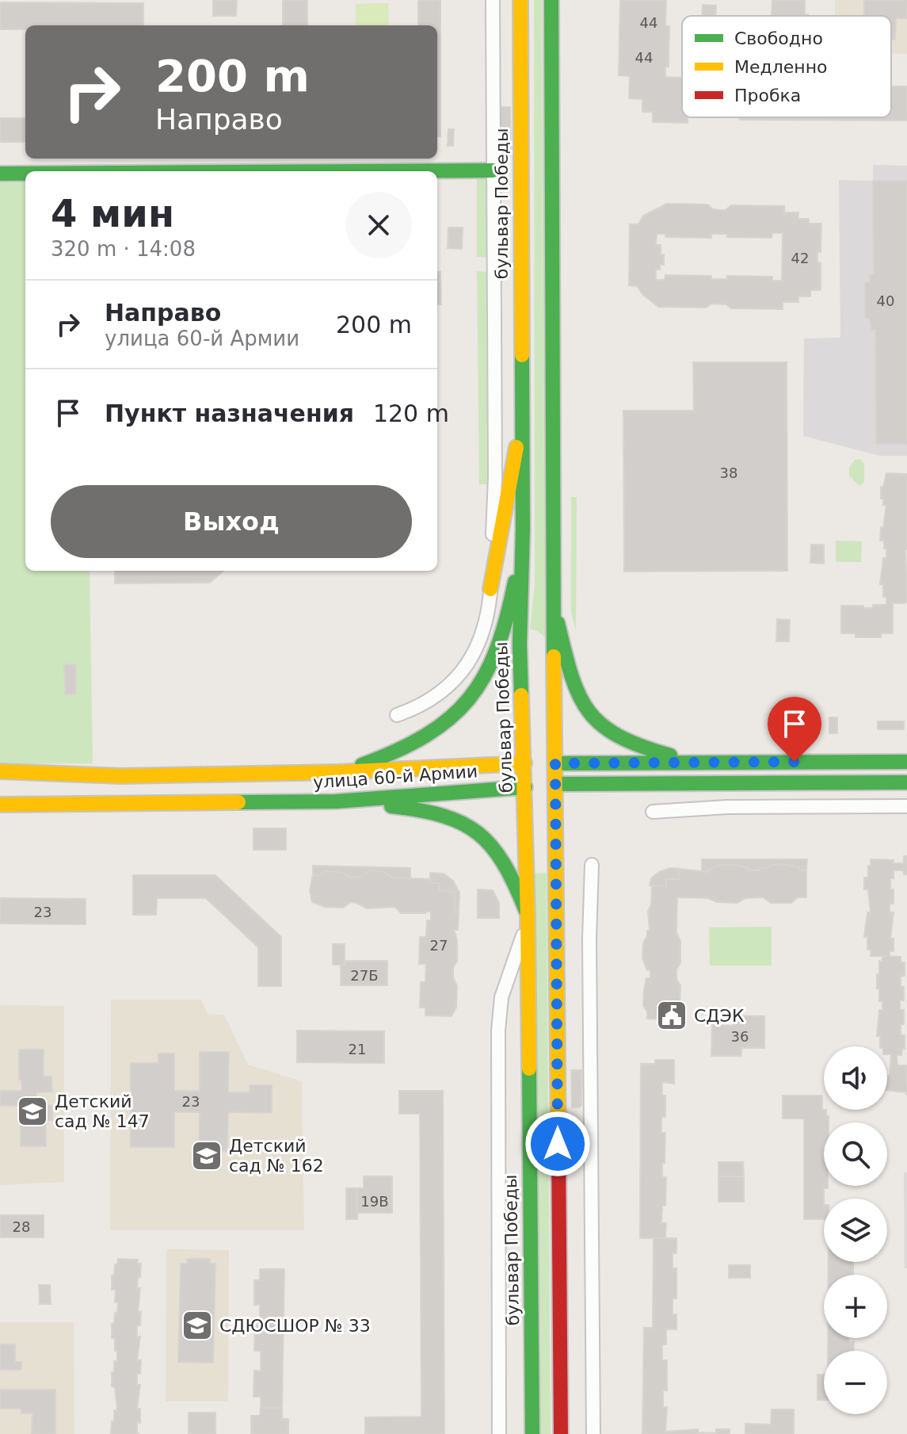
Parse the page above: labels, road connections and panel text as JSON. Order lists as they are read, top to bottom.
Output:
{
  "streets": {
    "main road": ["бульвар Победы", "улица 60-й Армии"]
  },
  "crossings": [
    ["бульвар Победы", "улица 60-й Армии"]
  ],
  "places": {
    "public building": ["СДЭК"],
    "school or university": ["Детский сад № 147", "Детский сад № 162", "СДЮСШОР № 33"]
  },
  "house_numbers": [
    "44",
    "44",
    "42",
    "40",
    "38",
    "23",
    "27",
    "27Б",
    "36",
    "21",
    "23",
    "19В",
    "28"
  ],
  "legend": ["Свободно", "Медленно", "Пробка"],
  "page": {
    "turn": ["200 m", "Направо"],
    "heading": ["4 мин", "320 m · 14:08"],
    "list": [
      {
        "name": "Направо",
        "note": "улица 60-й Армии",
        "value": "200 m"
      },
      {
        "name": "Пункт назначения",
        "value": "120 m"
      }
    ],
    "buttons": "Выход",
    "map_buttons": ["+", "−"]
  }
}
